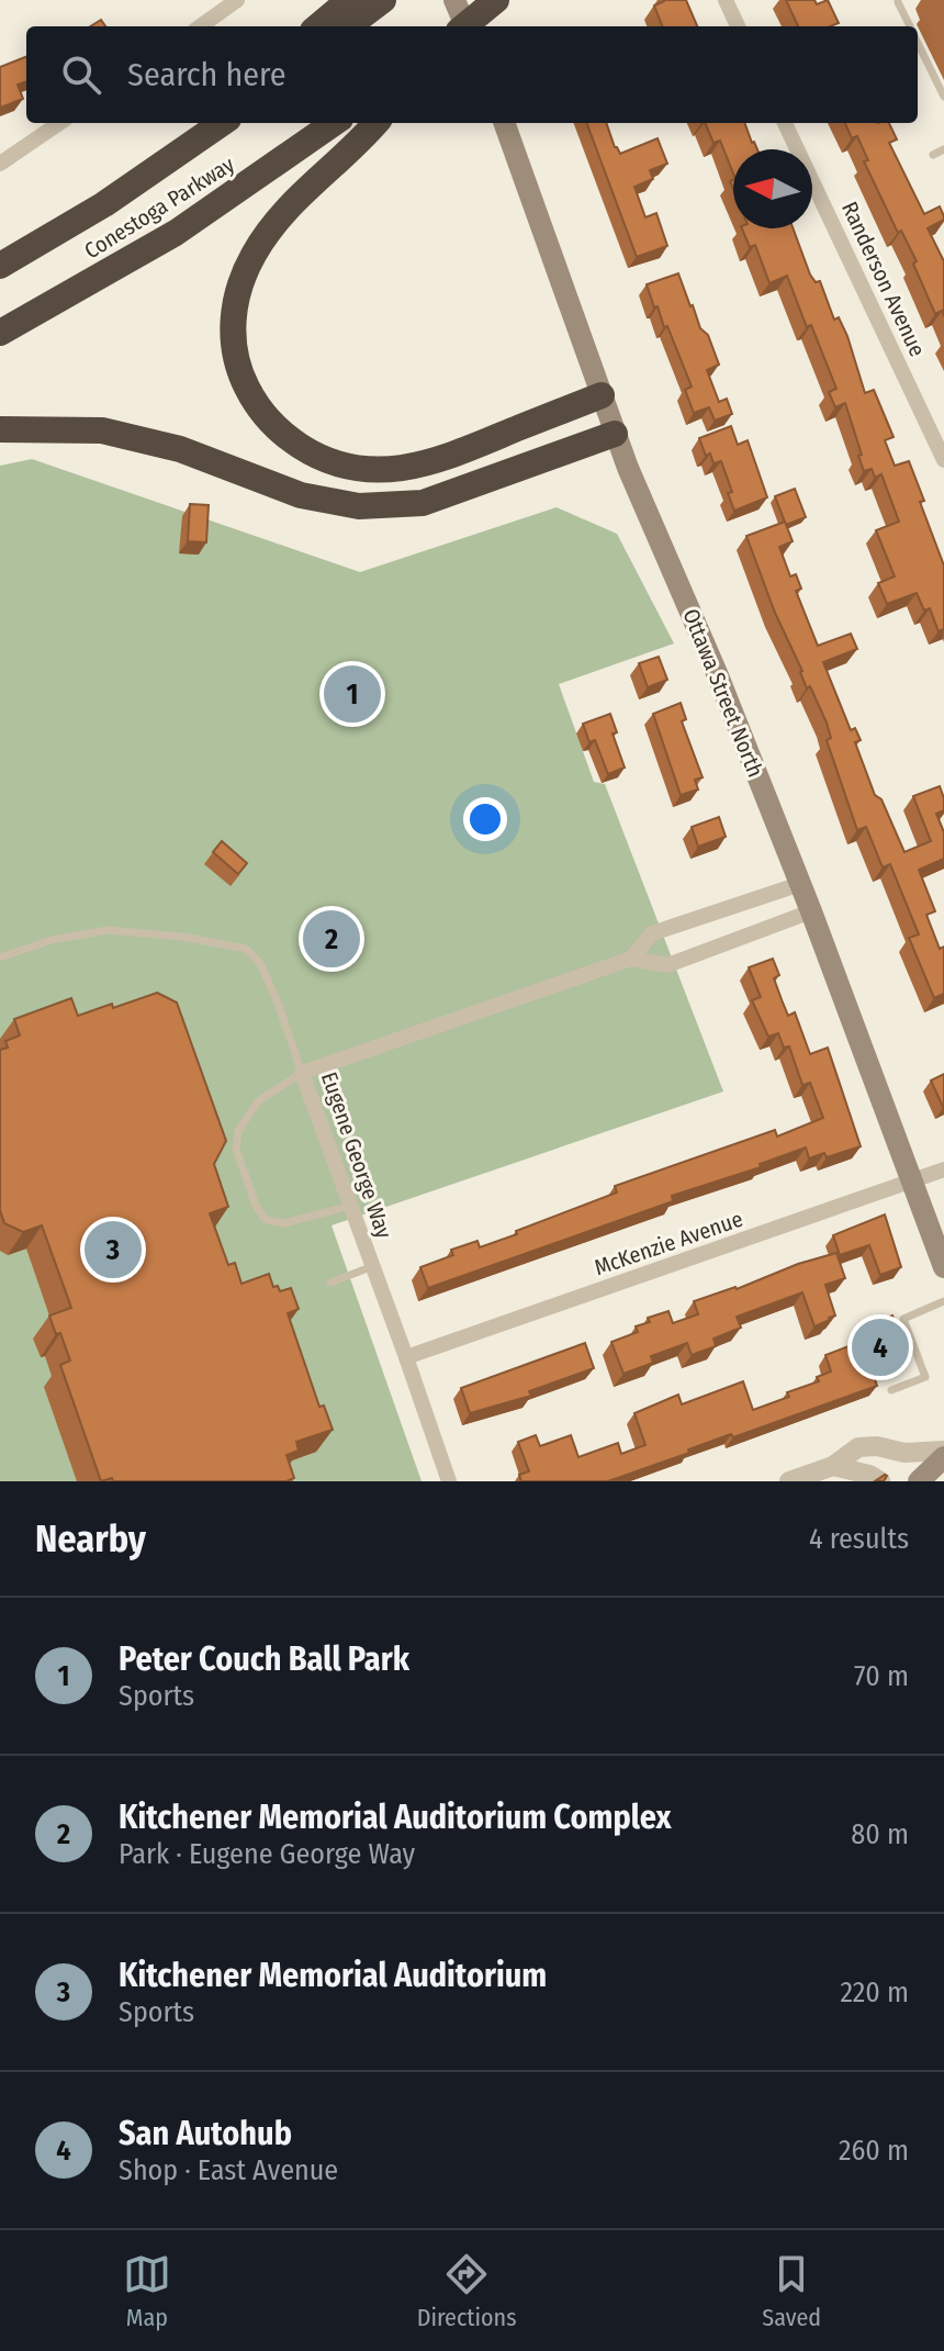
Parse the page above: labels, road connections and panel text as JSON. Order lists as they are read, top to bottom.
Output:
{
  "streets": {
    "highway": ["Conestoga Parkway"],
    "main road": ["Ottawa Street North"],
    "street": ["Randerson Avenue", "Eugene George Way", "McKenzie Avenue"]
  },
  "crossings": [
    ["Ottawa Street North", "Eugene George Way"],
    ["Ottawa Street North", "McKenzie Avenue"],
    ["Eugene George Way", "McKenzie Avenue"]
  ],
  "north": "left",
  "page": {
    "search": "Search here",
    "pins": [
      "1",
      "2",
      "3",
      "4"
    ],
    "heading": ["Nearby", "4 results"],
    "list": [
      {
        "mark": "1",
        "name": "Peter Couch Ball Park",
        "note": "Sports",
        "value": "70 m"
      },
      {
        "mark": "2",
        "name": "Kitchener Memorial Auditorium Complex",
        "note": "Park · Eugene George Way",
        "value": "80 m"
      },
      {
        "mark": "3",
        "name": "Kitchener Memorial Auditorium",
        "note": "Sports",
        "value": "220 m"
      },
      {
        "mark": "4",
        "name": "San Autohub",
        "note": "Shop · East Avenue",
        "value": "260 m"
      }
    ],
    "nav": ["Map", "Directions", "Saved"]
  }
}
